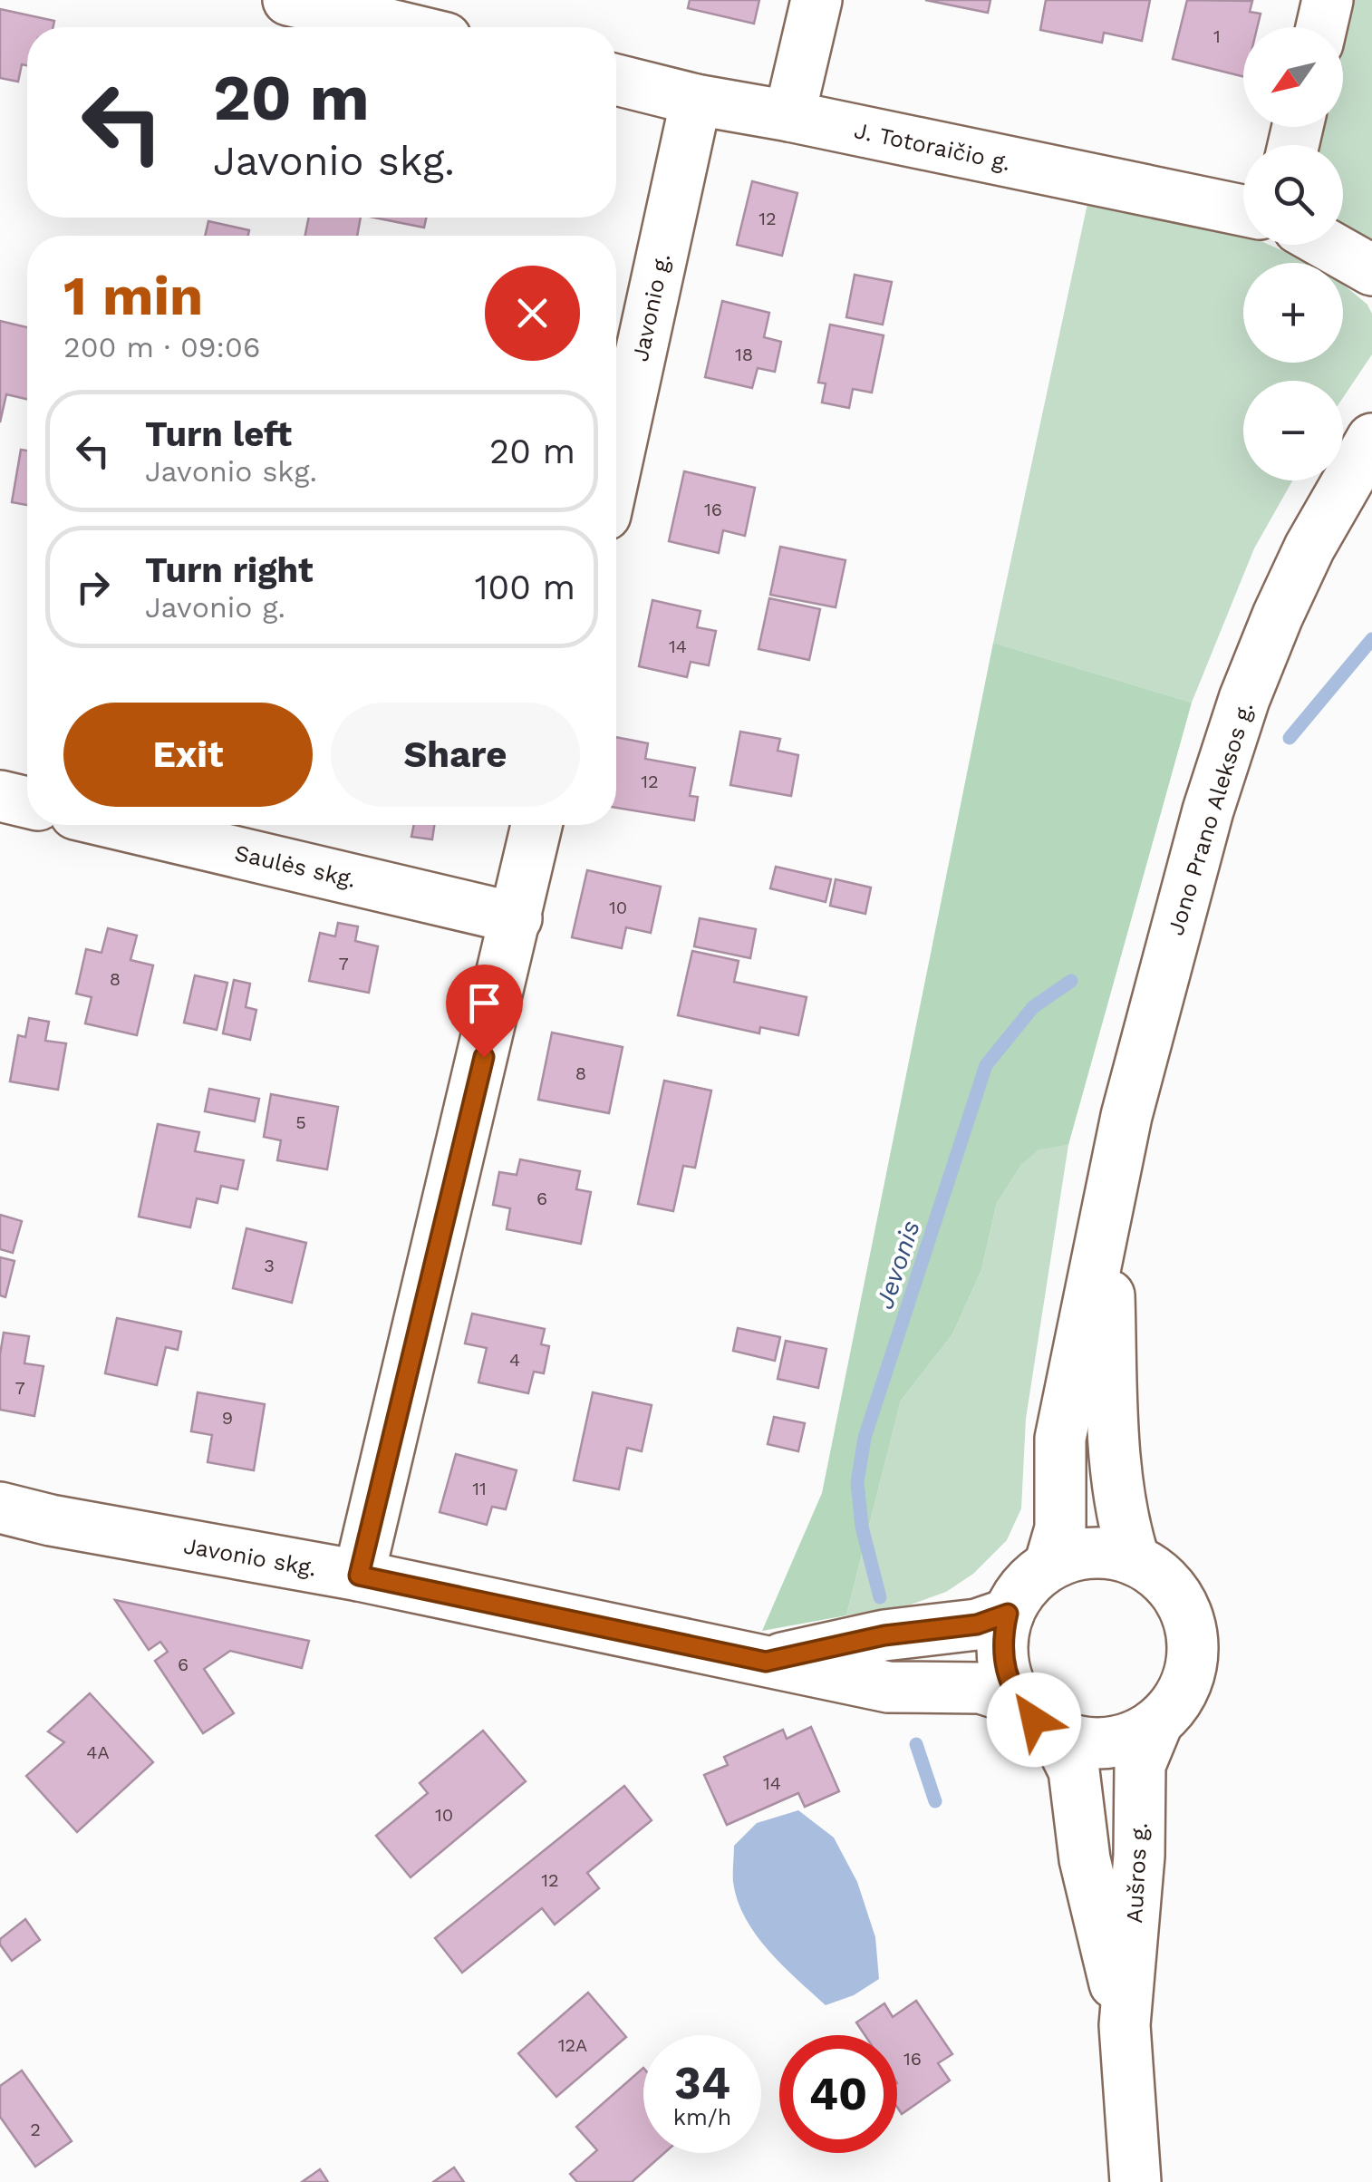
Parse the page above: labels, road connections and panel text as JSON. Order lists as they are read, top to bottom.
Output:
{
  "streets": {
    "street": [
      "J. Totoraičio g.",
      "Javonio g.",
      "Jono Prano Aleksos g.",
      "Saulės skg.",
      "Javonio skg.",
      "Aušros g."
    ]
  },
  "crossings": [
    ["J. Totoraičio g.", "Javonio g."],
    ["Jono Prano Aleksos g.", "Javonio skg."],
    ["Jono Prano Aleksos g.", "Aušros g."],
    ["Javonio skg.", "Aušros g."]
  ],
  "water": ["Jevonis"],
  "house_numbers": [
    "1",
    "12",
    "18",
    "16",
    "14",
    "12",
    "10",
    "7",
    "8",
    "8",
    "5",
    "6",
    "3",
    "4",
    "7",
    "9",
    "11",
    "6",
    "4A",
    "14",
    "10",
    "12",
    "12A",
    "16",
    "2"
  ],
  "north": "bottom left",
  "page": {
    "map_buttons": ["+", "−"],
    "turn": ["20 m", "Javonio skg."],
    "heading": ["1 min", "200 m · 09:06"],
    "list": [
      {
        "name": "Turn left",
        "note": "Javonio skg.",
        "value": "20 m"
      },
      {
        "name": "Turn right",
        "note": "Javonio g.",
        "value": "100 m"
      }
    ],
    "buttons": ["Exit", "Share"],
    "speed": "34 km/h",
    "limit": "40"
  }
}
